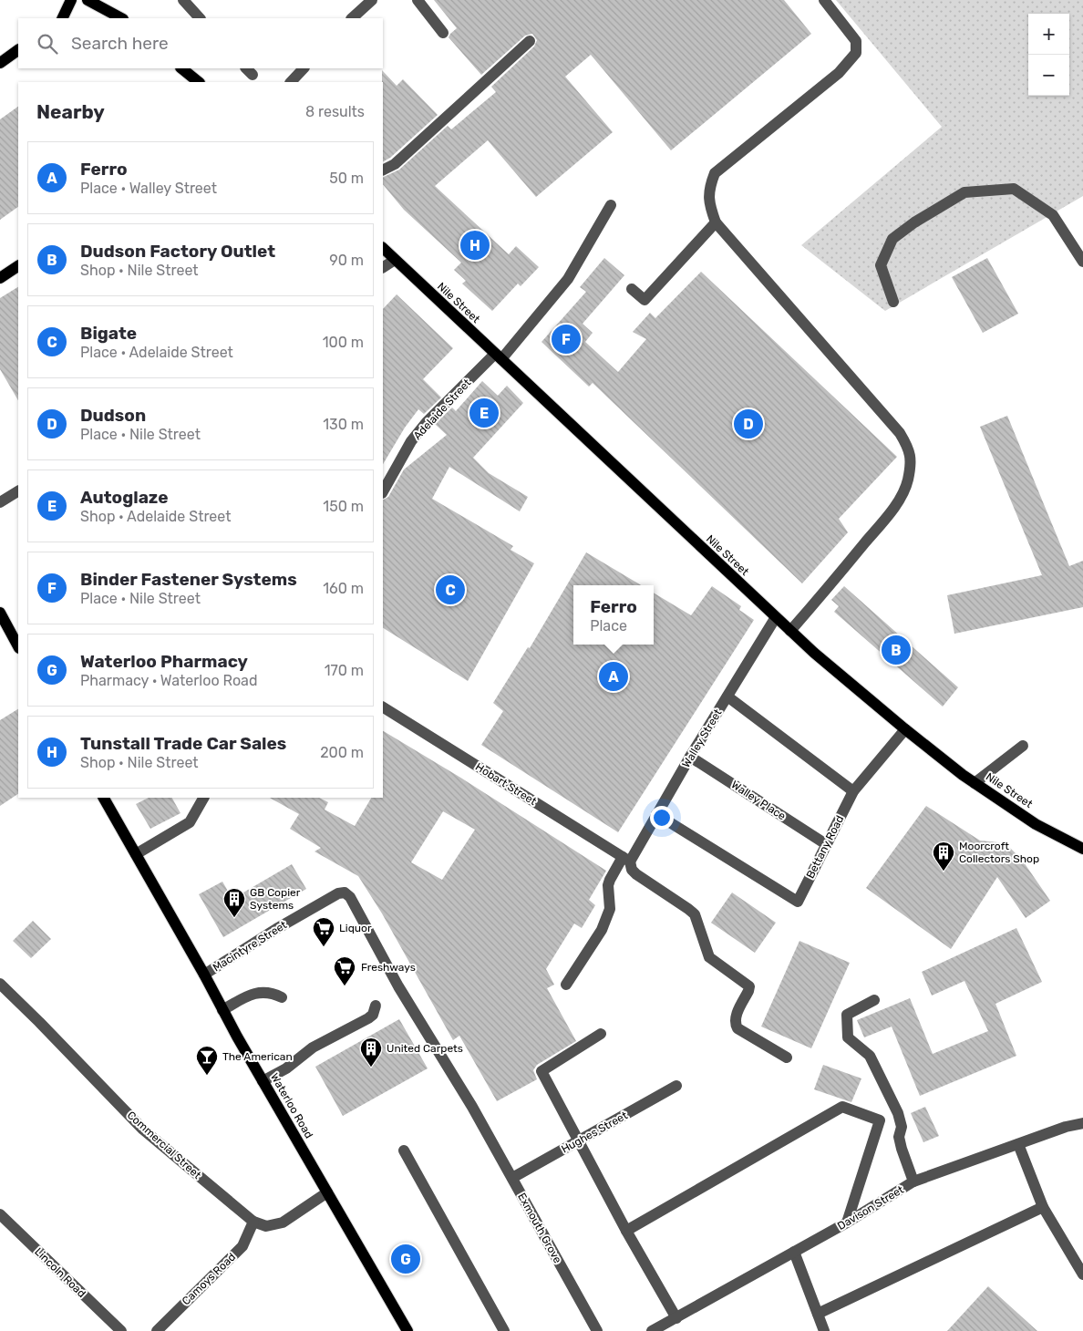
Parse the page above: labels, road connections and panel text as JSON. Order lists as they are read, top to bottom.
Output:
{
  "streets": {
    "main road": ["Nile Street", "Waterloo Road"],
    "street": [
      "Adelaide Street",
      "Walley Street",
      "Hobart Street",
      "Walley Place",
      "Bettany Road",
      "Macintyre Street",
      "Hughes Street",
      "Commercial Street",
      "Davison Street",
      "Exmouth Grove",
      "Lincoln Road",
      "Camoys Road"
    ]
  },
  "crossings": [
    ["Nile Street", "Adelaide Street"],
    ["Nile Street", "Walley Street"],
    ["Nile Street", "Bettany Road"],
    ["Walley Street", "Hobart Street"],
    ["Walley Street", "Walley Place"],
    ["Walley Street", "Bettany Road"],
    ["Walley Place", "Bettany Road"],
    ["Macintyre Street", "Waterloo Road"],
    ["Macintyre Street", "Exmouth Grove"],
    ["Hughes Street", "Exmouth Grove"],
    ["Commercial Street", "Camoys Road"]
  ],
  "places": {
    "building": ["Moorcroft Collectors Shop", "GB Copier Systems", "United Carpets"],
    "supermarket": ["Liquor", "Freshways"],
    "bar": ["The American"]
  },
  "page": {
    "map_buttons": ["+", "−"],
    "search": "Search here",
    "heading": ["Nearby", "8 results"],
    "list": [
      {
        "mark": "A",
        "name": "Ferro",
        "note": "Place · Walley Street",
        "value": "50 m"
      },
      {
        "mark": "B",
        "name": "Dudson Factory Outlet",
        "note": "Shop · Nile Street",
        "value": "90 m"
      },
      {
        "mark": "C",
        "name": "Bigate",
        "note": "Place · Adelaide Street",
        "value": "100 m"
      },
      {
        "mark": "D",
        "name": "Dudson",
        "note": "Place · Nile Street",
        "value": "130 m"
      },
      {
        "mark": "E",
        "name": "Autoglaze",
        "note": "Shop · Adelaide Street",
        "value": "150 m"
      },
      {
        "mark": "F",
        "name": "Binder Fastener Systems",
        "note": "Place · Nile Street",
        "value": "160 m"
      },
      {
        "mark": "G",
        "name": "Waterloo Pharmacy",
        "note": "Pharmacy · Waterloo Road",
        "value": "170 m"
      },
      {
        "mark": "H",
        "name": "Tunstall Trade Car Sales",
        "note": "Shop · Nile Street",
        "value": "200 m"
      }
    ],
    "pins": [
      "H",
      "F",
      "E",
      "D",
      "C",
      "B",
      "A",
      "G"
    ],
    "popup": ["Ferro", "Place"]
  }
}
